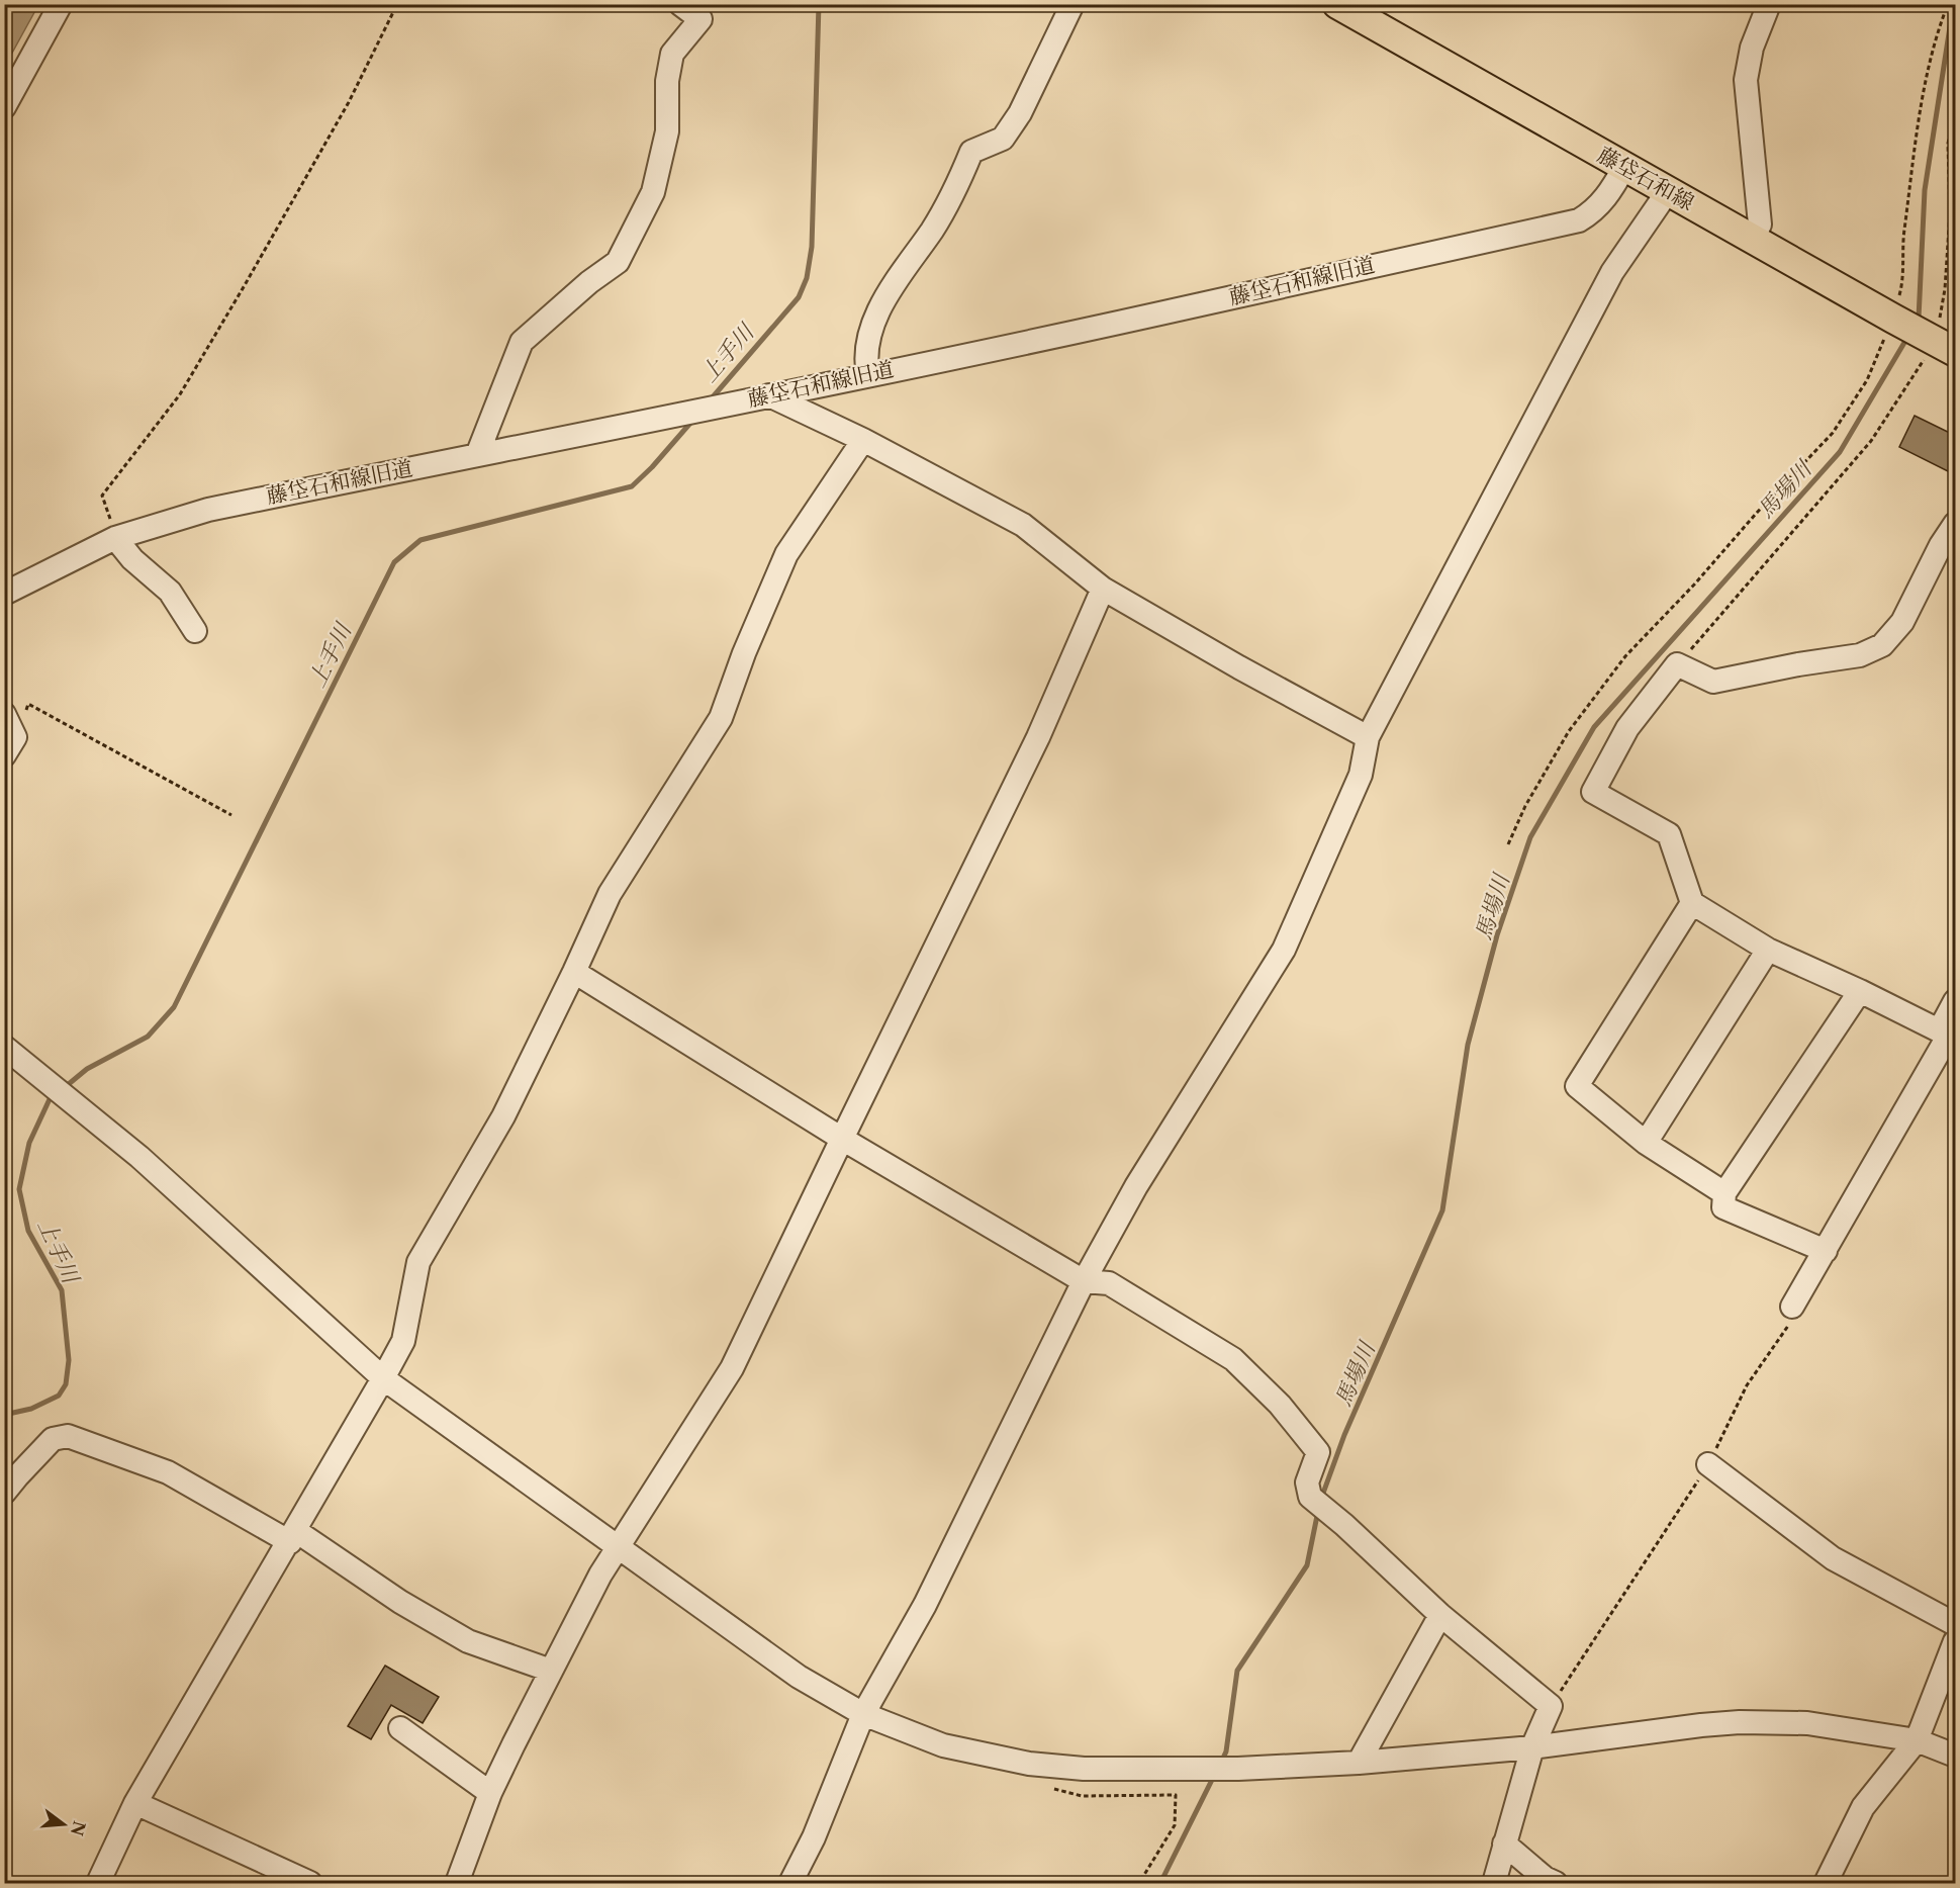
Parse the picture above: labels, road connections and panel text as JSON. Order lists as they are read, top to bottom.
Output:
{
  "streets": {
    "main road": ["藤垈石和線"],
    "street": ["藤垈石和線旧道"]
  },
  "crossings": [
    ["藤垈石和線", "藤垈石和線旧道"]
  ],
  "water": ["上手川", "馬場川"],
  "north": "right"
}
